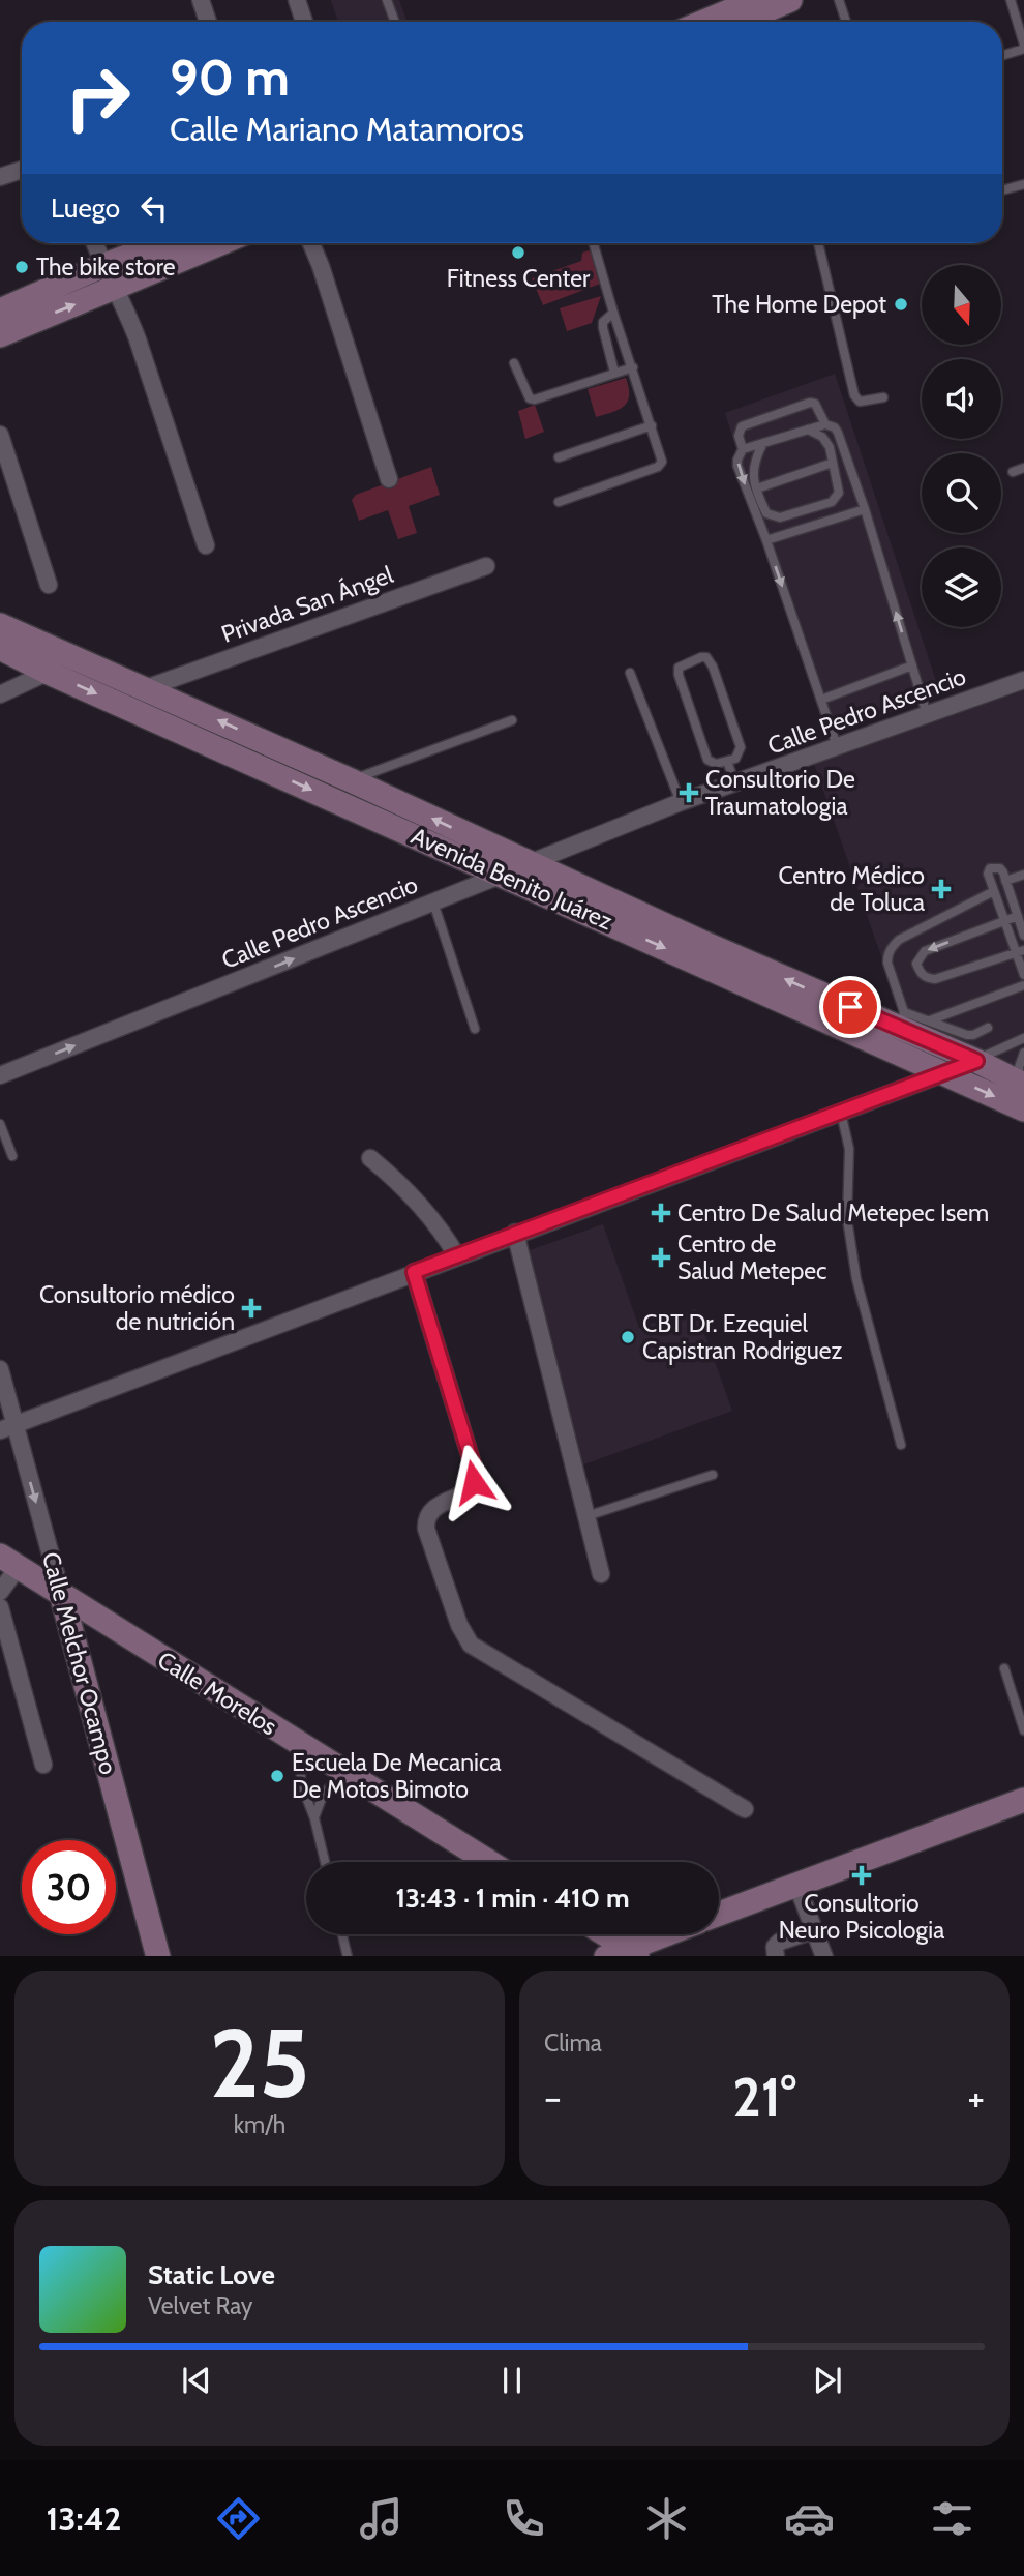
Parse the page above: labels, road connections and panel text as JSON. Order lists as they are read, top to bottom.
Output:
{
  "streets": {
    "main road": ["Avenida Benito Juárez", "Calle Melchor Ocampo", "Calle Morelos"],
    "street": ["Privada San Ángel", "Calle Pedro Ascencio"]
  },
  "crossings": [
    ["Privada San Ángel", "Avenida Benito Juárez"],
    ["Calle Pedro Ascencio", "Avenida Benito Juárez"],
    ["Calle Melchor Ocampo", "Calle Morelos"]
  ],
  "one_way": ["Calle Pedro Ascencio"],
  "places": {
    "other": [
      "Fitness Center",
      "The bike store",
      "The Home Depot",
      "CBT Dr. Ezequiel Capistran Rodriguez",
      "Escuela De Mecanica De Motos Bimoto"
    ],
    "health": [
      "Consultorio De Traumatologia",
      "Centro Médico de Toluca",
      "Centro De Salud Metepec Isem",
      "Centro de Salud Metepec",
      "Consultorio médico de nutrición",
      "Consultorio Neuro Psicologia"
    ]
  },
  "north": "bottom",
  "page": {
    "turn": ["90 m", "Calle Mariano Matamoros"],
    "then": "Luego",
    "limit": "30",
    "trip": "13:43 · 1 min · 410 m",
    "tile": [
      ["25", "km/h"],
      "Clima"
    ],
    "heat": ["−", "21°", "+"],
    "song": ["Static Love", "Velvet Ray"],
    "tabs": "13:42"
  }
}
